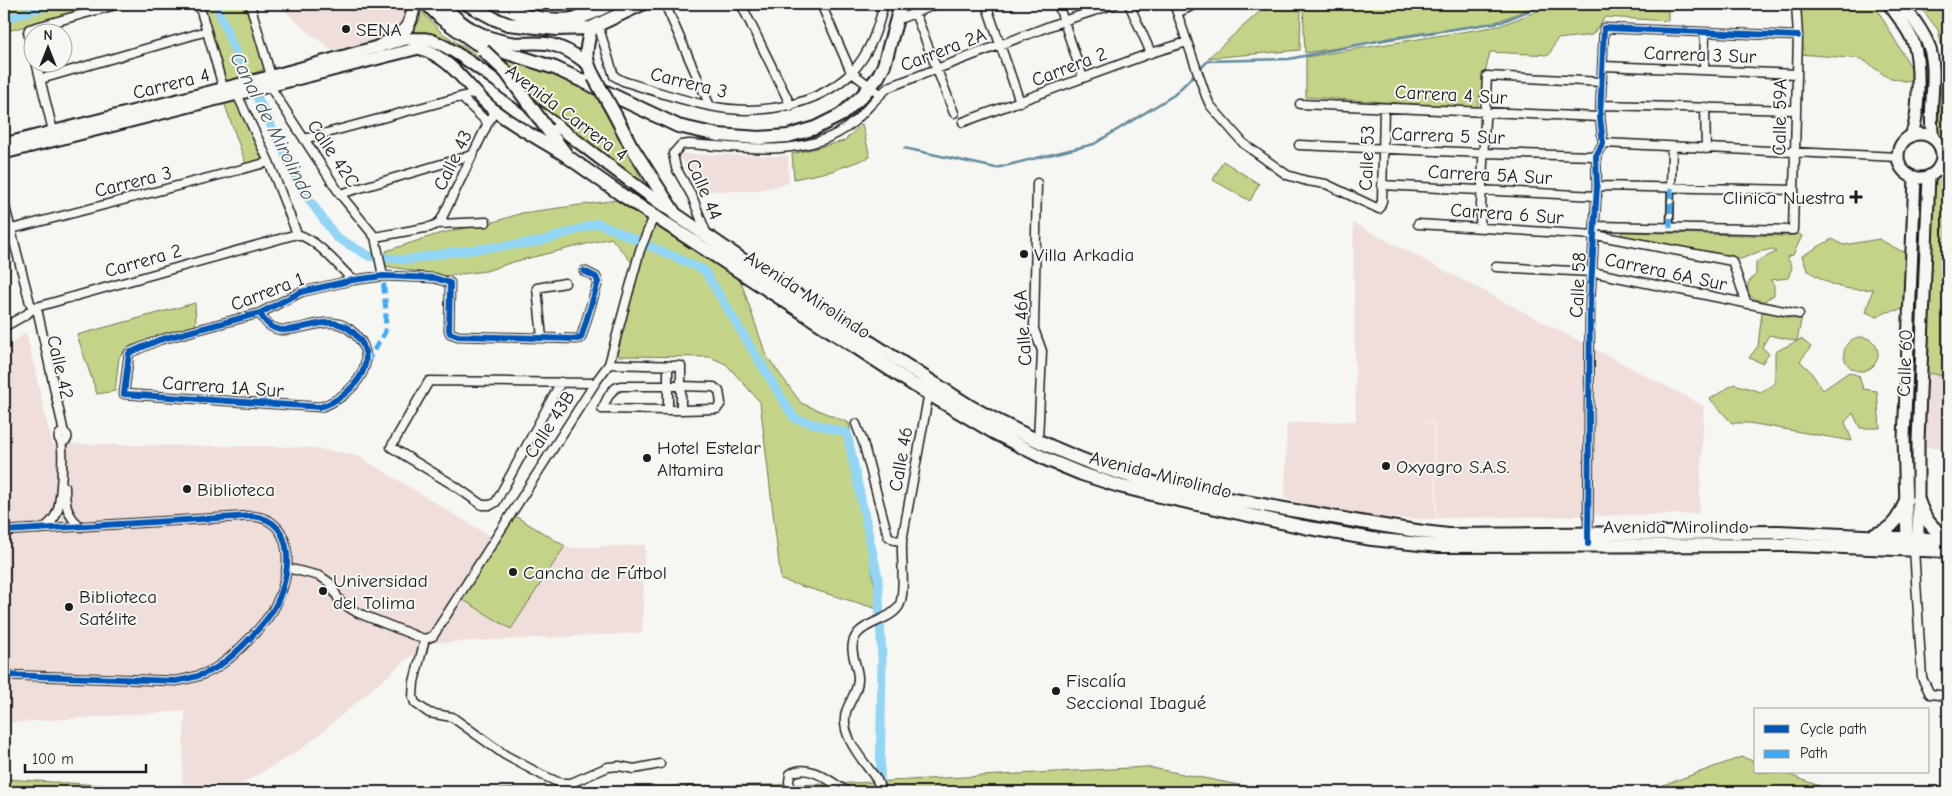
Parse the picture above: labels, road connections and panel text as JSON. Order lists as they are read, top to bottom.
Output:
{
  "streets": {
    "main road": [
      "Carrera 4",
      "Avenida Carrera 4",
      "Avenida Mirolindo",
      "Calle 60"
    ],
    "street": [
      "Carrera 2A",
      "Carrera 3 Sur",
      "Carrera 2",
      "Carrera 3",
      "Carrera 4 Sur",
      "Calle 59A",
      "Carrera 5 Sur",
      "Calle 42C",
      "Calle 53",
      "Calle 43",
      "Carrera 5A Sur",
      "Calle 44",
      "Carrera 6 Sur",
      "Carrera 6A Sur",
      "Calle 58",
      "Carrera 1",
      "Calle 46A",
      "Calle 42",
      "Carrera 1A Sur",
      "Calle 43B",
      "Calle 46"
    ]
  },
  "crossings": [
    ["Carrera 2A", "Calle 44"],
    ["Carrera 3 Sur", "Calle 59A"],
    ["Carrera 2", "Calle 53"],
    ["Carrera 2", "Calle 42"],
    ["Carrera 3", "Calle 42"],
    ["Carrera 4", "Avenida Carrera 4"],
    ["Carrera 4", "Calle 42C"],
    ["Carrera 4 Sur", "Calle 53"],
    ["Avenida Carrera 4", "Calle 43"],
    ["Avenida Carrera 4", "Avenida Mirolindo"],
    ["Calle 59A", "Carrera 6 Sur"],
    ["Carrera 5 Sur", "Calle 53"],
    ["Carrera 5 Sur", "Calle 58"],
    ["Calle 53", "Carrera 5A Sur"],
    ["Carrera 5A Sur", "Calle 58"],
    ["Calle 44", "Avenida Mirolindo"],
    ["Carrera 6 Sur", "Calle 58"],
    ["Carrera 6A Sur", "Calle 58"],
    ["Calle 58", "Avenida Mirolindo"],
    ["Carrera 1", "Carrera 1A Sur"],
    ["Avenida Mirolindo", "Calle 46A"],
    ["Avenida Mirolindo", "Calle 60"],
    ["Avenida Mirolindo", "Calle 43B"],
    ["Avenida Mirolindo", "Calle 46"]
  ],
  "water": ["Canal de Mirolindo"],
  "places": {
    "other": [
      "SENA",
      "Villa Arkadia",
      "Hotel Estelar Altamira",
      "Oxyagro S.A.S.",
      "Biblioteca",
      "Cancha de Fútbol",
      "Universidad del Tolima",
      "Biblioteca Satélite",
      "Fiscalía Seccional Ibagué"
    ],
    "health": ["Clinica Nuestra"]
  },
  "legend": ["Cycle path", "Path"],
  "scale_bar": "100 m",
  "north": "top"
}
